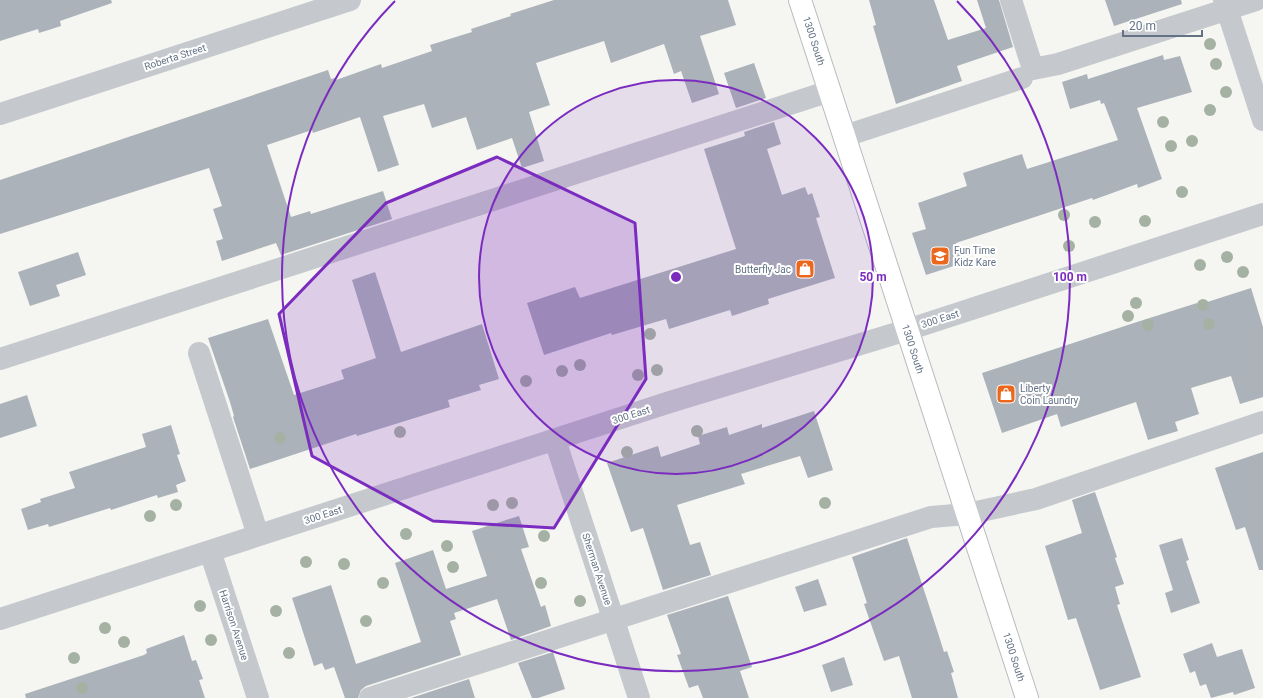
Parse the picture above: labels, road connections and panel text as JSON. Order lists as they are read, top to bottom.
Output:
{
  "streets": {
    "main road": ["1300 South"],
    "street": [
      "Roberta Street",
      "300 East",
      "Sherman Avenue",
      "Harrison Avenue"
    ]
  },
  "crossings": [
    ["1300 South", "300 East"],
    ["300 East", "Sherman Avenue"],
    ["300 East", "Harrison Avenue"]
  ],
  "places": {
    "school or university": ["Fun Time Kidz Kare"],
    "shop": ["Butterfly Jac", "Liberty Coin Laundry"]
  },
  "scale_bar": "20 m",
  "rings": ["50 m", "100 m"]
}
